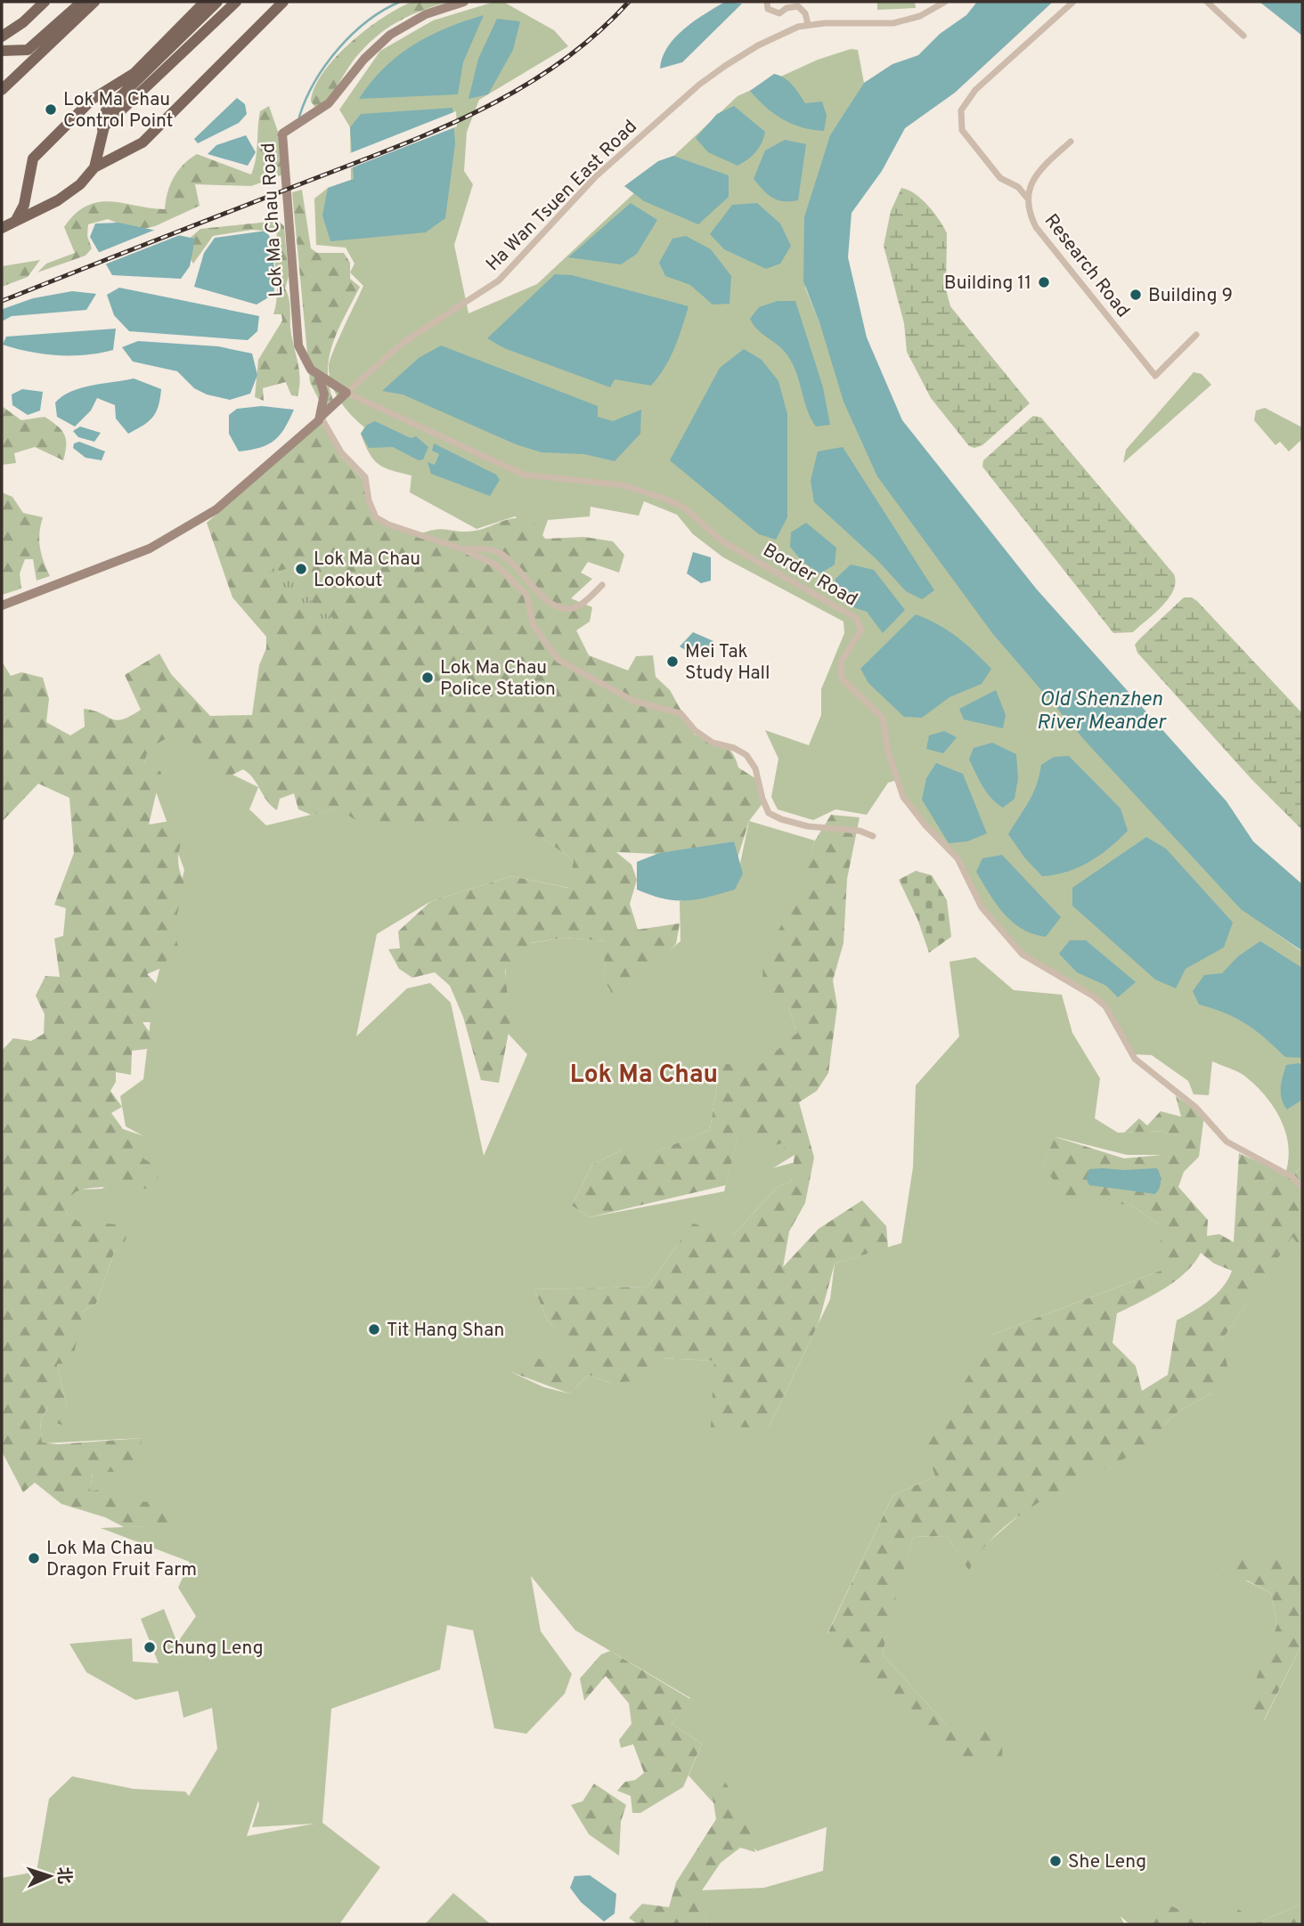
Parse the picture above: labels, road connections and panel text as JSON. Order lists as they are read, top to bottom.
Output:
{
  "streets": {
    "street": [
      "Ha Wan Tsuen East Road",
      "Lok Ma Chau Road",
      "Research Road",
      "Border Road"
    ]
  },
  "crossings": [
    ["Ha Wan Tsuen East Road", "Lok Ma Chau Road"],
    ["Ha Wan Tsuen East Road", "Border Road"],
    ["Lok Ma Chau Road", "Border Road"]
  ],
  "districts": ["Lok Ma Chau"],
  "water": ["Old Shenzhen River Meander"],
  "places": [
    "Lok Ma Chau Control Point",
    "Building 11",
    "Building 9",
    "Lok Ma Chau Lookout",
    "Mei Tak Study Hall",
    "Lok Ma Chau Police Station",
    "Tit Hang Shan",
    "Lok Ma Chau Dragon Fruit Farm",
    "Chung Leng",
    "She Leng"
  ],
  "north": "right"
}
